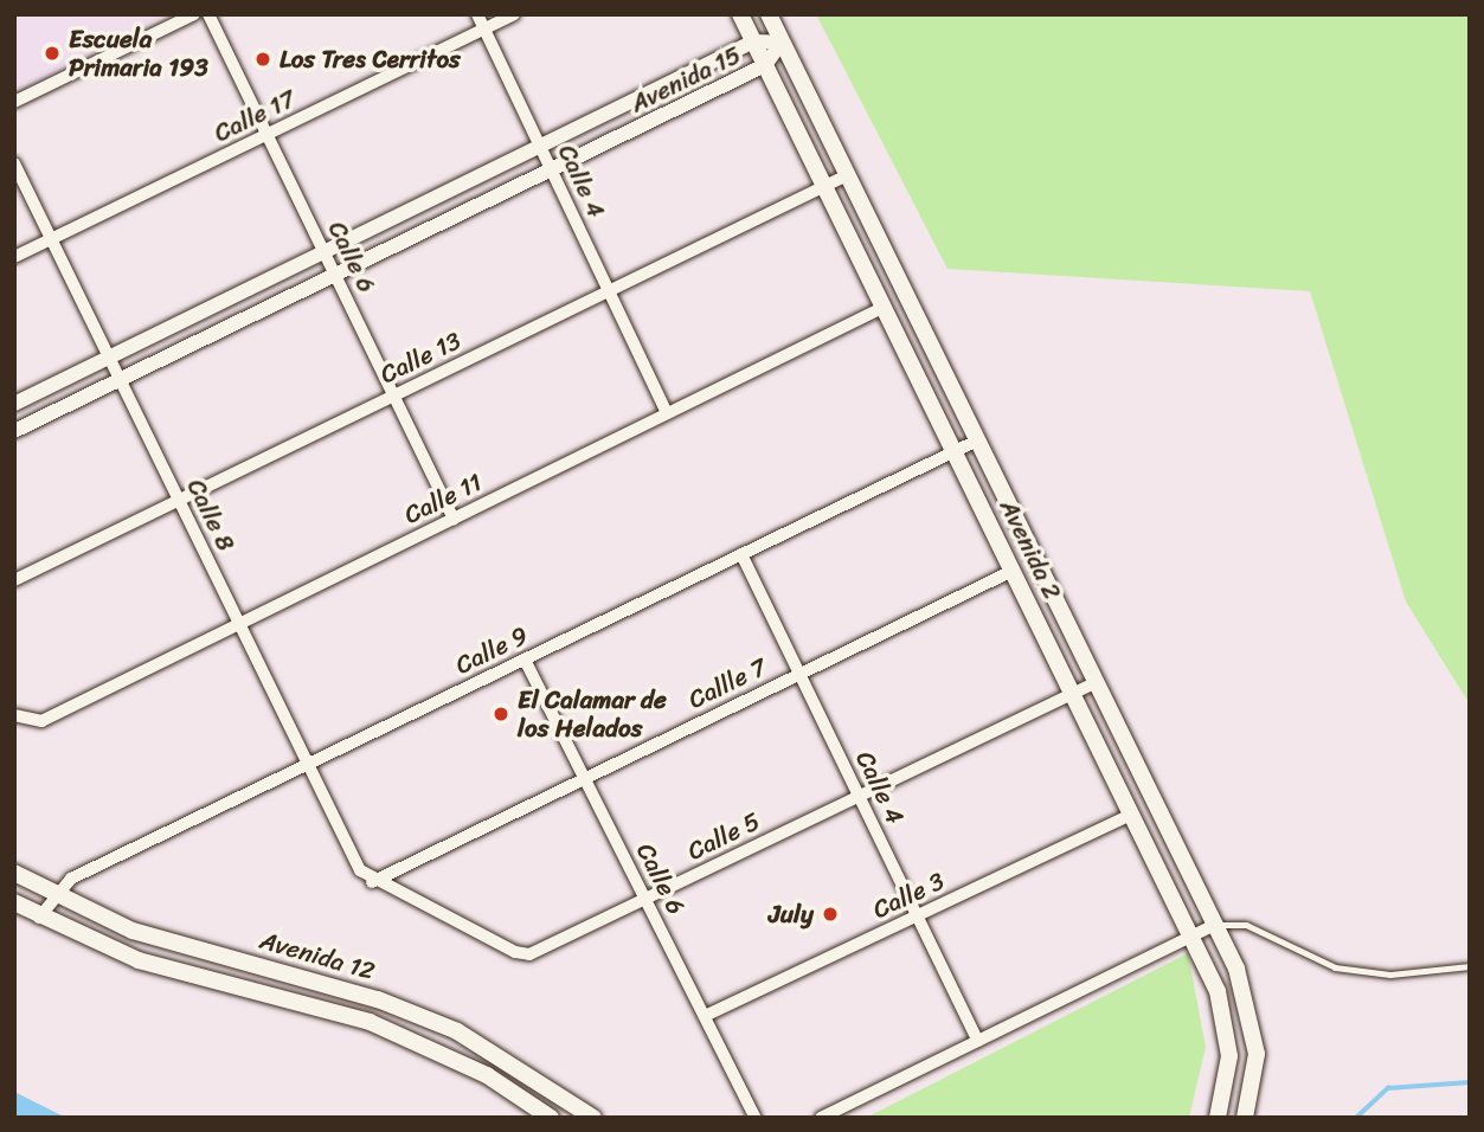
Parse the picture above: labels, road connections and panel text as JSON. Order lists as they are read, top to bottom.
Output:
{
  "streets": {
    "main road": ["Avenida 2", "Avenida 12"],
    "street": [
      "Avenida 15",
      "Calle 17",
      "Calle 4",
      "Calle 6",
      "Calle 13",
      "Calle 11",
      "Calle 8",
      "Calle 9",
      "Callle 7",
      "Calle 5",
      "Calle 3"
    ]
  },
  "crossings": [
    ["Avenida 15", "Calle 4"],
    ["Avenida 15", "Calle 6"],
    ["Avenida 15", "Calle 8"],
    ["Avenida 15", "Avenida 2"],
    ["Calle 17", "Calle 4"],
    ["Calle 17", "Calle 6"],
    ["Calle 17", "Calle 8"],
    ["Calle 4", "Calle 13"],
    ["Calle 4", "Calle 11"],
    ["Calle 4", "Calle 9"],
    ["Calle 4", "Callle 7"],
    ["Calle 4", "Calle 5"],
    ["Calle 4", "Calle 3"],
    ["Calle 6", "Calle 13"],
    ["Calle 6", "Calle 11"],
    ["Calle 6", "Calle 9"],
    ["Calle 6", "Callle 7"],
    ["Calle 6", "Calle 5"],
    ["Calle 6", "Calle 3"],
    ["Calle 13", "Calle 8"],
    ["Calle 13", "Avenida 2"],
    ["Calle 11", "Calle 8"],
    ["Calle 11", "Avenida 2"],
    ["Calle 8", "Calle 9"],
    ["Calle 8", "Callle 7"],
    ["Calle 8", "Calle 5"],
    ["Avenida 2", "Calle 9"],
    ["Avenida 2", "Callle 7"],
    ["Avenida 2", "Calle 5"],
    ["Avenida 2", "Calle 3"],
    ["Calle 9", "Avenida 12"],
    ["Callle 7", "Calle 5"]
  ],
  "places": [
    "Escuela Primaria 193",
    "Los Tres Cerritos",
    "El Calamar de los Helados",
    "July"
  ]
}
